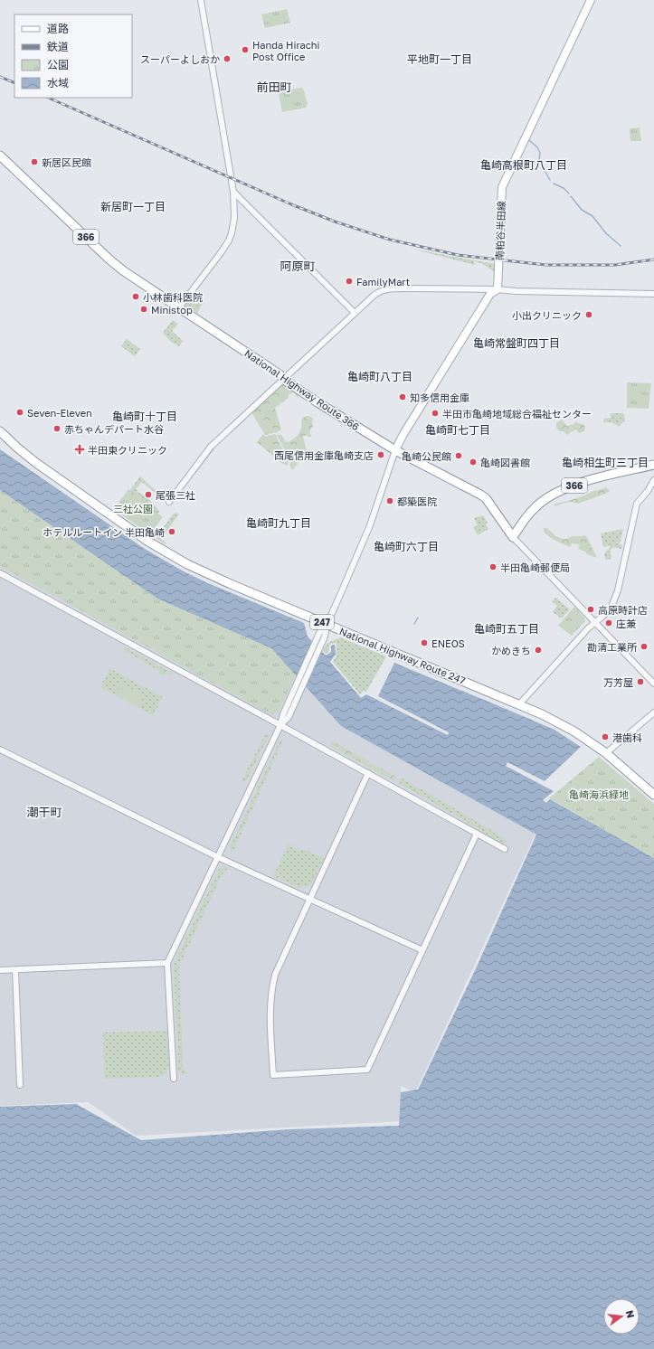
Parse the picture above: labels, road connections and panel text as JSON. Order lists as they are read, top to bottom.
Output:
{
  "streets": {
    "highway": [
      "366",
      "National Highway Route 366",
      "247",
      "National Highway Route 247"
    ],
    "main road": ["南粕谷半田線"]
  },
  "crossings": [
    ["366", "National Highway Route 366"]
  ],
  "districts": [
    "平地町一丁目",
    "前田町",
    "亀崎高根町八丁目",
    "新居町一丁目",
    "阿原町",
    "亀崎常盤町四丁目",
    "亀崎町八丁目",
    "亀崎町十丁目",
    "亀崎町七丁目",
    "亀崎相生町三丁目",
    "亀崎町九丁目",
    "亀崎町六丁目",
    "亀崎町五丁目",
    "潮干町"
  ],
  "parks": ["三社公園", "亀崎海浜緑地"],
  "places": {
    "other": [
      "Handa Hirachi Post Office",
      "スーパーよしおか",
      "新居区民館",
      "FamilyMart",
      "小林歯科医院",
      "Ministop",
      "小出クリニック",
      "知多信用金庫",
      "Seven-Eleven",
      "半田市亀崎地域総合福祉センター",
      "赤ちゃんデパート水谷",
      "西尾信用金庫亀崎支店",
      "亀崎公民館",
      "亀崎図書館",
      "尾張三社",
      "都築医院",
      "ホテルルートイン 半田亀崎",
      "半田亀崎郵便局",
      "高原時計店",
      "庄兼",
      "ENEOS",
      "勘清工業所",
      "かめきち",
      "万芳屋",
      "港歯科"
    ],
    "health": ["半田東クリニック"]
  },
  "legend": [
    "道路",
    "鉄道",
    "公園",
    "水域"
  ],
  "north": "right"
}
